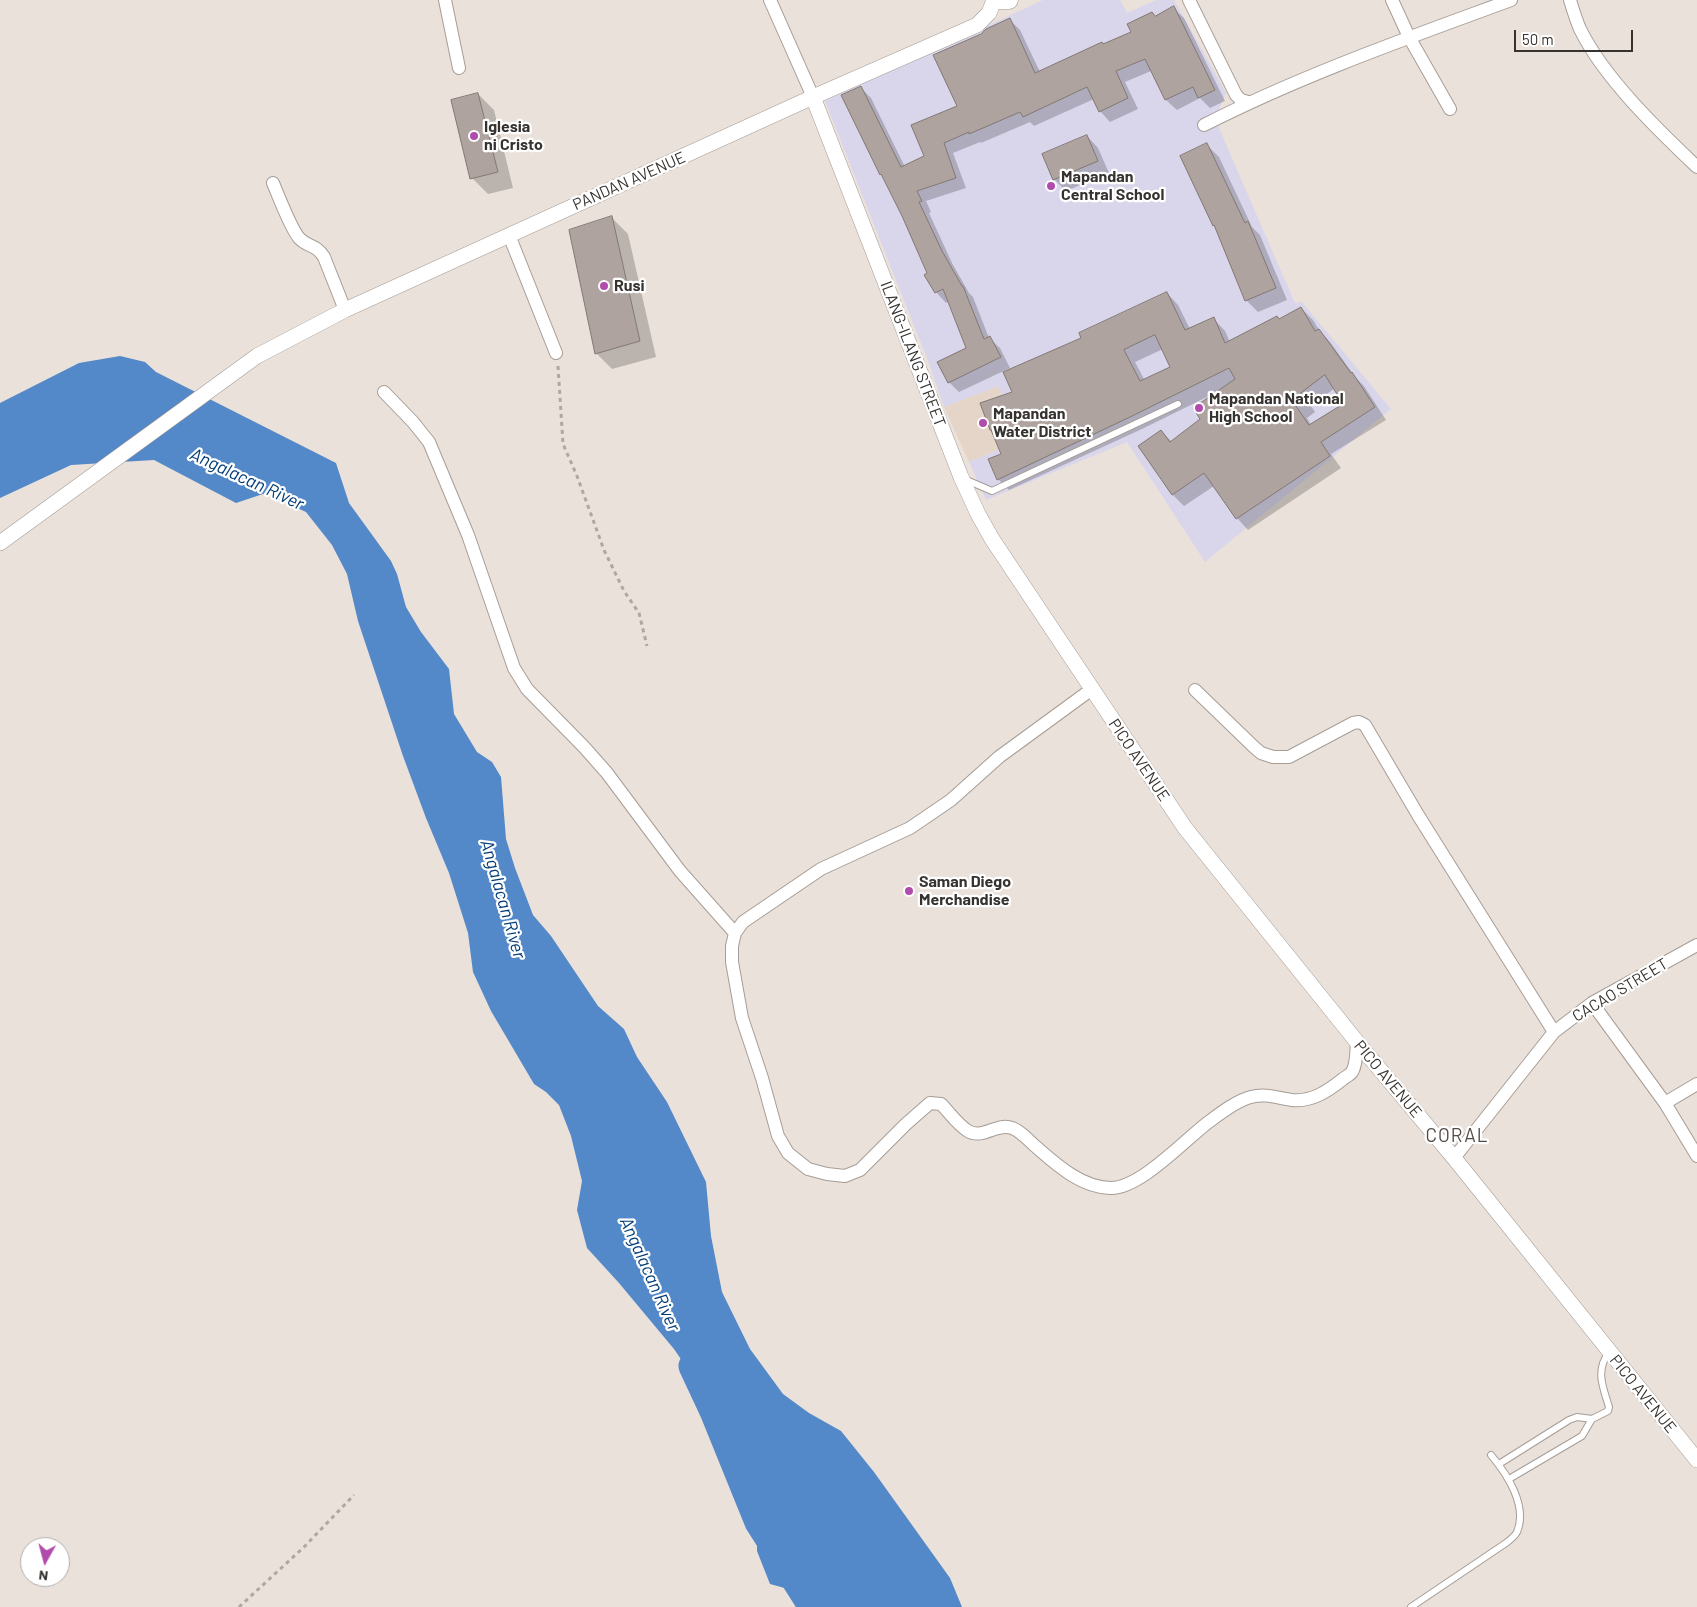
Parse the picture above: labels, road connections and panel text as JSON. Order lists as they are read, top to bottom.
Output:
{
  "streets": {
    "main road": ["PANDAN AVENUE"],
    "street": ["ILANG-ILANG STREET", "PICO AVENUE", "CACAO STREET"]
  },
  "crossings": [
    ["PANDAN AVENUE", "ILANG-ILANG STREET"],
    ["ILANG-ILANG STREET", "PICO AVENUE"],
    ["PICO AVENUE", "CACAO STREET"]
  ],
  "districts": ["CORAL"],
  "water": ["Angalacan River"],
  "places": [
    "Iglesia ni Cristo",
    "Mapandan Central School",
    "Rusi",
    "Mapandan National High School",
    "Mapandan Water District",
    "Saman Diego Merchandise"
  ],
  "scale_bar": "50 m",
  "north": "bottom"
}
